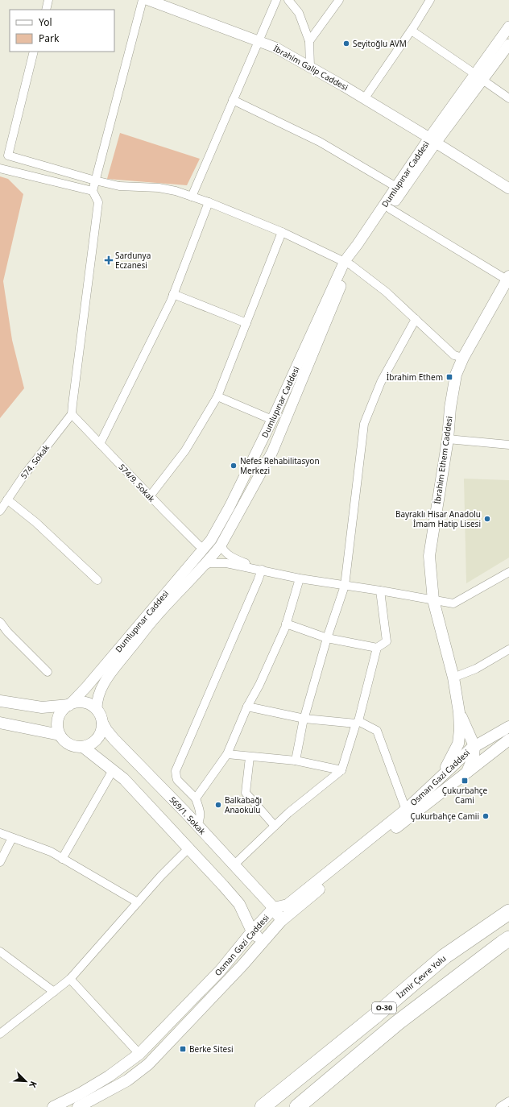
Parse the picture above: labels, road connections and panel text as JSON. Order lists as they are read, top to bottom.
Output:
{
  "streets": {
    "highway": ["İzmir Çevre Yolu", "O-30"],
    "main road": ["İbrahim Ethem Caddesi", "Osman Gazi Caddesi", "569/1. Sokak"],
    "street": [
      "İbrahim Galip Caddesi",
      "Dumlupınar Caddesi",
      "574. Sokak",
      "574/9. Sokak"
    ]
  },
  "crossings": [
    ["İbrahim Galip Caddesi", "Dumlupınar Caddesi"],
    ["Dumlupınar Caddesi", "574/9. Sokak"],
    ["Dumlupınar Caddesi", "569/1. Sokak"],
    ["İbrahim Ethem Caddesi", "Osman Gazi Caddesi"],
    ["574. Sokak", "574/9. Sokak"],
    ["Osman Gazi Caddesi", "569/1. Sokak"]
  ],
  "places": {
    "other": [
      "Seyitoğlu AVM",
      "Nefes Rehabilitasyon Merkezi",
      "Bayraklı Hisar Anadolu İmam Hatip Lisesi",
      "Balkabağı Anaokulu",
      "Çukurbahçe Camii"
    ],
    "health": ["Sardunya Eczanesi"],
    "transit": ["İbrahim Ethem", "Çukurbahçe Cami", "Berke Sitesi"]
  },
  "legend": ["Yol", "Park"],
  "north": "bottom right"
}
